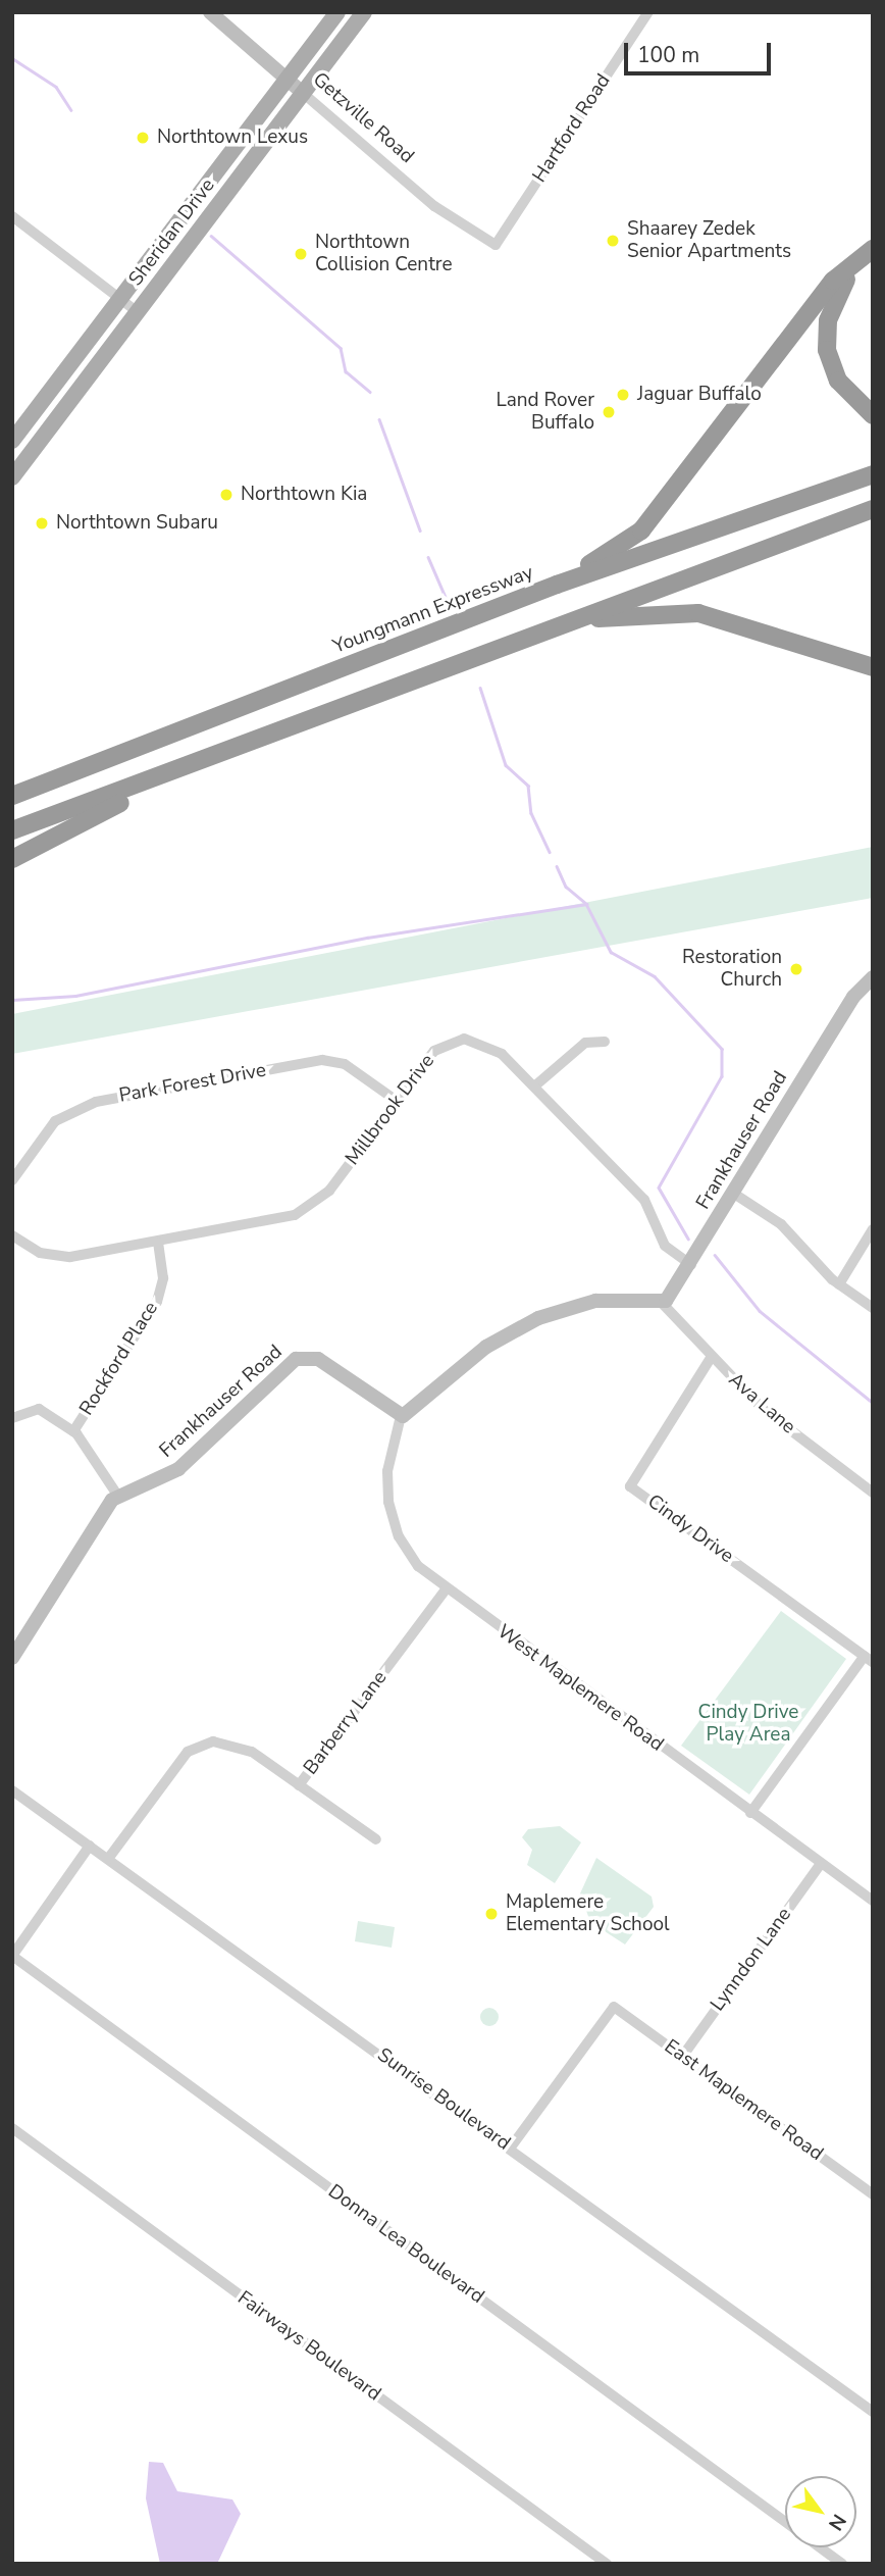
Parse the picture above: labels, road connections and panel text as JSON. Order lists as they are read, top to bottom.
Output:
{
  "streets": {
    "highway": ["Youngmann Expressway"],
    "main road": ["Sheridan Drive"],
    "street": [
      "Getzville Road",
      "Hartford Road",
      "Park Forest Drive",
      "Millbrook Drive",
      "Frankhauser Road",
      "Rockford Place",
      "Ava Lane",
      "Cindy Drive",
      "West Maplemere Road",
      "Barberry Lane",
      "Lynndon Lane",
      "Sunrise Boulevard",
      "East Maplemere Road",
      "Donna Lea Boulevard",
      "Fairways Boulevard"
    ]
  },
  "crossings": [
    ["Getzville Road", "Hartford Road"],
    ["Getzville Road", "Sheridan Drive"],
    ["Park Forest Drive", "Millbrook Drive"],
    ["Millbrook Drive", "Frankhauser Road"],
    ["Millbrook Drive", "Rockford Place"],
    ["Frankhauser Road", "Ava Lane"],
    ["Frankhauser Road", "West Maplemere Road"],
    ["Ava Lane", "Cindy Drive"],
    ["West Maplemere Road", "Barberry Lane"],
    ["West Maplemere Road", "Lynndon Lane"],
    ["Barberry Lane", "Sunrise Boulevard"],
    ["Lynndon Lane", "East Maplemere Road"],
    ["Sunrise Boulevard", "East Maplemere Road"]
  ],
  "parks": ["Cindy Drive Play Area"],
  "places": [
    "Northtown Lexus",
    "Shaarey Zedek Senior Apartments",
    "Northtown Collision Centre",
    "Jaguar Buffalo",
    "Land Rover Buffalo",
    "Northtown Kia",
    "Northtown Subaru",
    "Restoration Church",
    "Maplemere Elementary School"
  ],
  "scale_bar": "100 m",
  "north": "bottom right"
}
